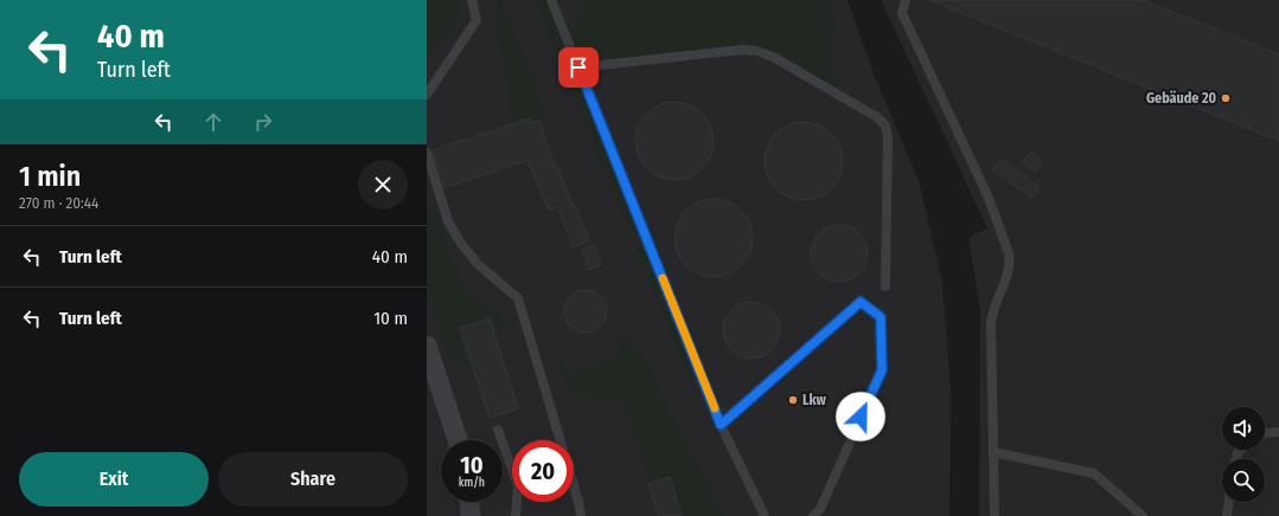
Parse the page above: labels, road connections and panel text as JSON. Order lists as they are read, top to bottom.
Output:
{
  "places": ["Gebäude 20", "Lkw"],
  "page": {
    "turn": ["40 m", "Turn left"],
    "heading": ["1 min", "270 m · 20:44"],
    "list": [
      {
        "name": "Turn left",
        "value": "40 m"
      },
      {
        "name": "Turn left",
        "value": "10 m"
      }
    ],
    "speed": "10 km/h",
    "limit": "20",
    "buttons": ["Exit", "Share"]
  }
}
